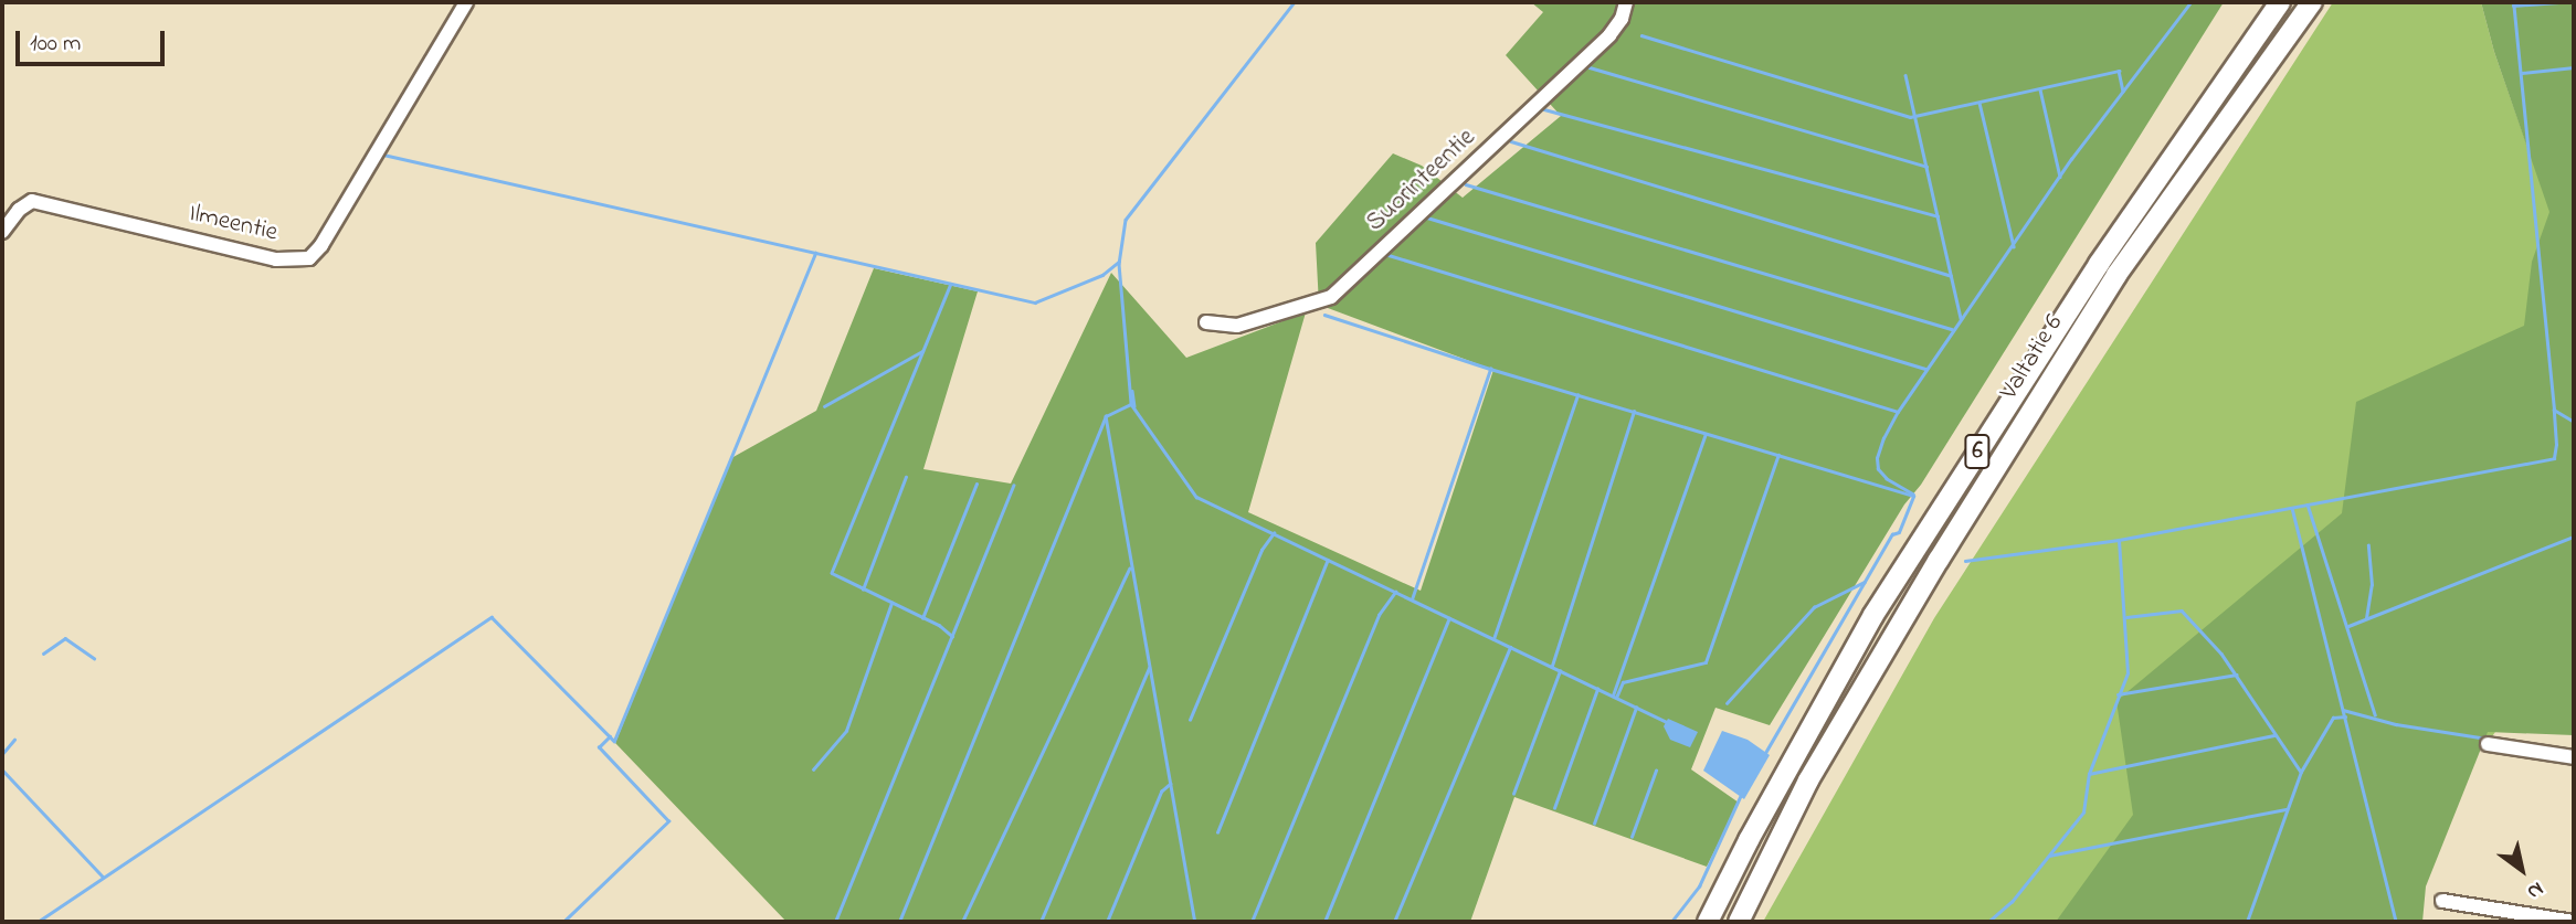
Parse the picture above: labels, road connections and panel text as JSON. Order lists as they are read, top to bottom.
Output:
{
  "streets": {
    "highway": ["Valtatie 6", "6"],
    "street": ["Suorinteentie", "Ilmeentie"]
  },
  "scale_bar": "100 m",
  "north": "bottom right"
}
